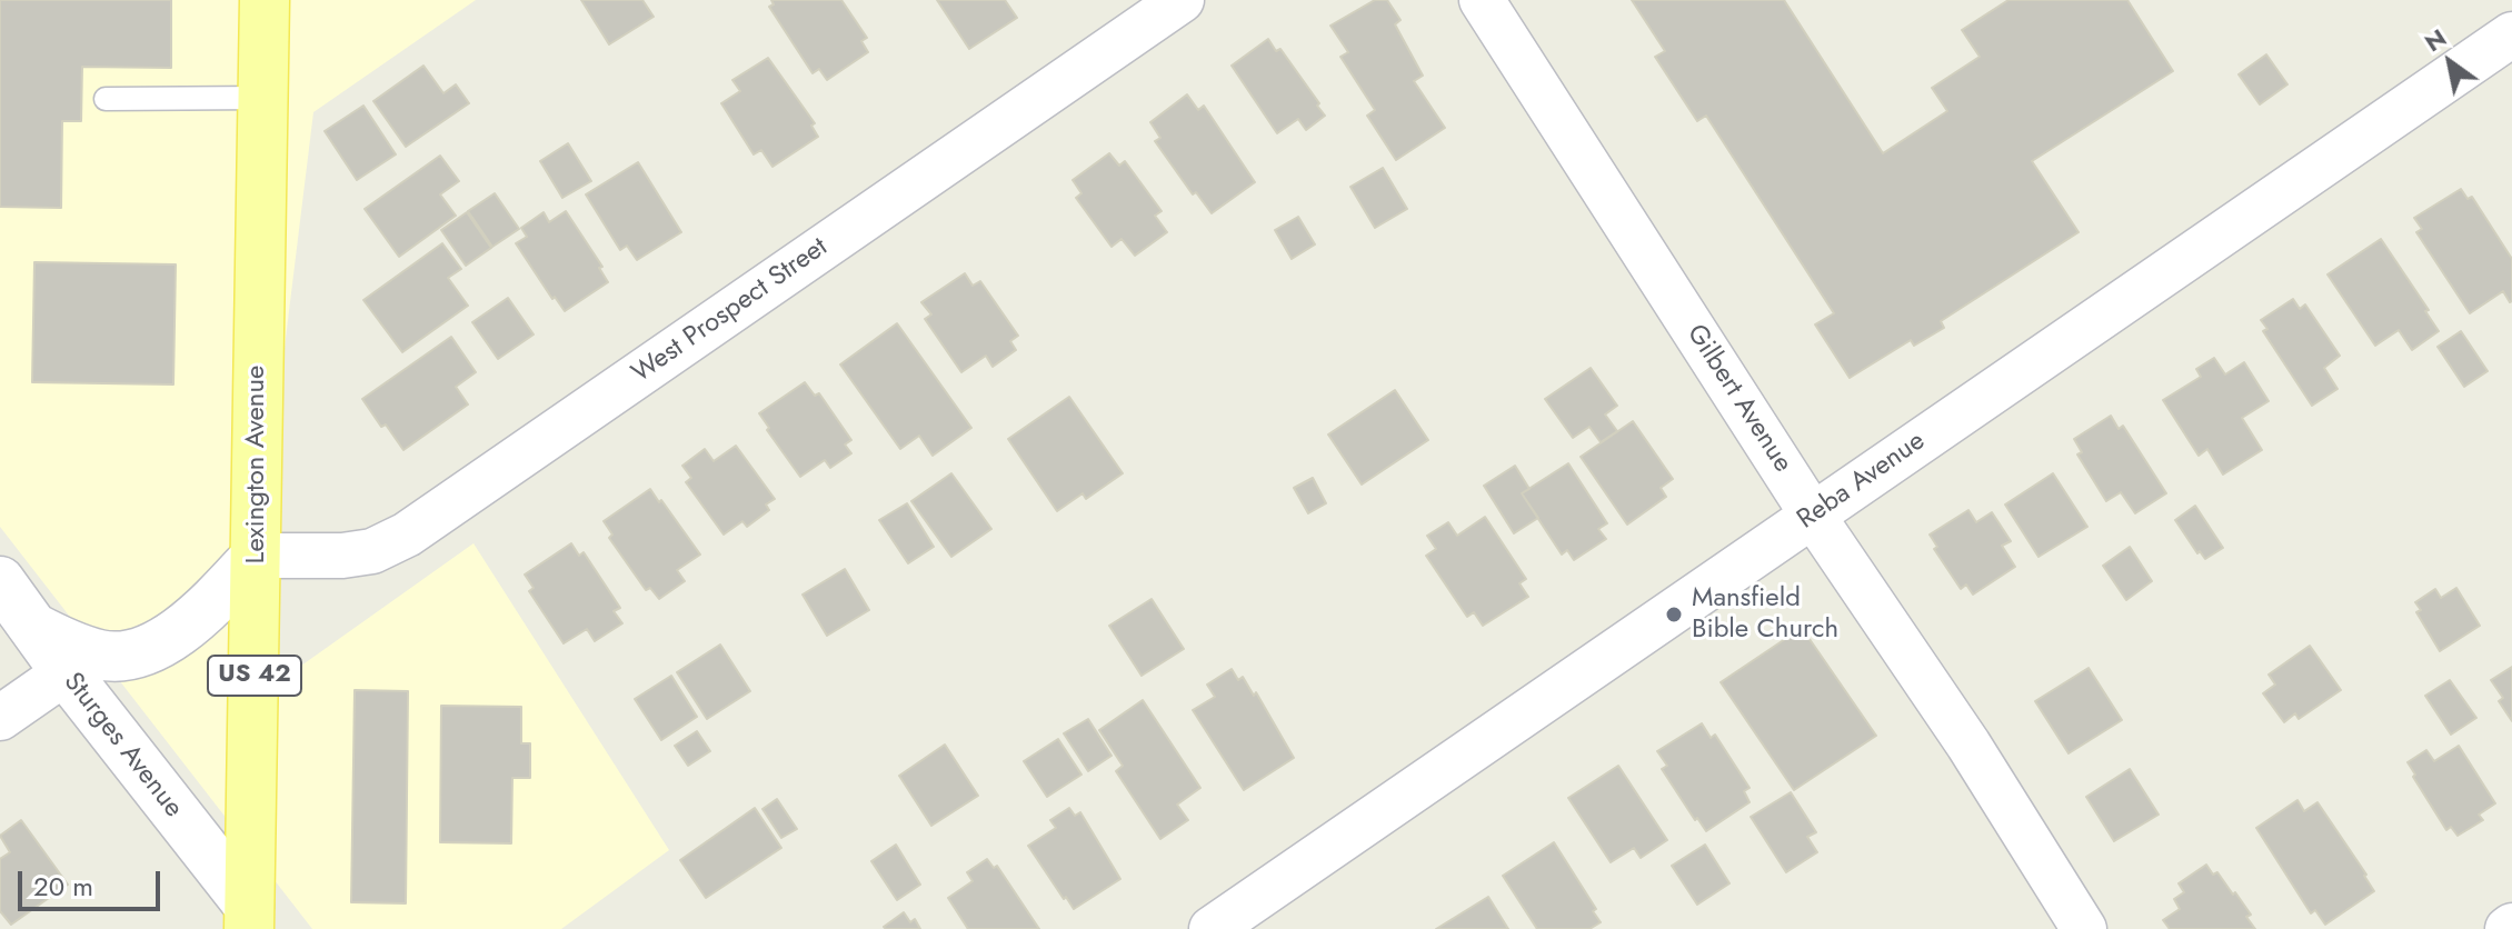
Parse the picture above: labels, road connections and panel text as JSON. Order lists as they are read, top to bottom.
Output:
{
  "streets": {
    "main road": ["Lexington Avenue", "US 42"],
    "street": [
      "West Prospect Street",
      "Gilbert Avenue",
      "Reba Avenue",
      "Sturges Avenue"
    ]
  },
  "crossings": [
    ["West Prospect Street", "Lexington Avenue"],
    ["Gilbert Avenue", "Reba Avenue"],
    ["Lexington Avenue", "Sturges Avenue"]
  ],
  "places": ["Mansfield Bible Church"],
  "scale_bar": "20 m",
  "north": "top left"
}
